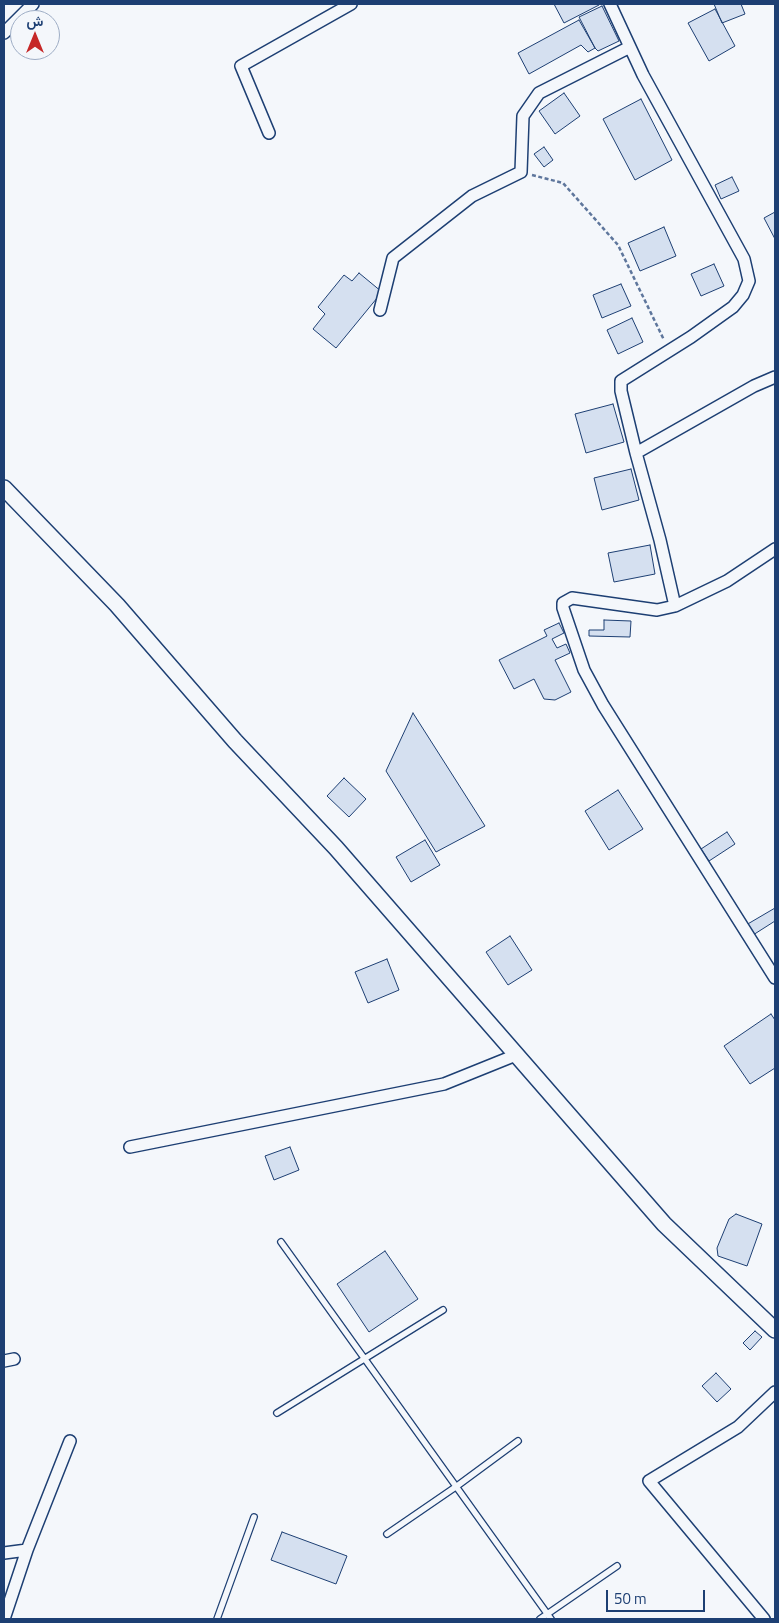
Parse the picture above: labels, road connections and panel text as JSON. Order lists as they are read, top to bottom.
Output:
{
  "scale_bar": "50 m",
  "north": "top"
}
